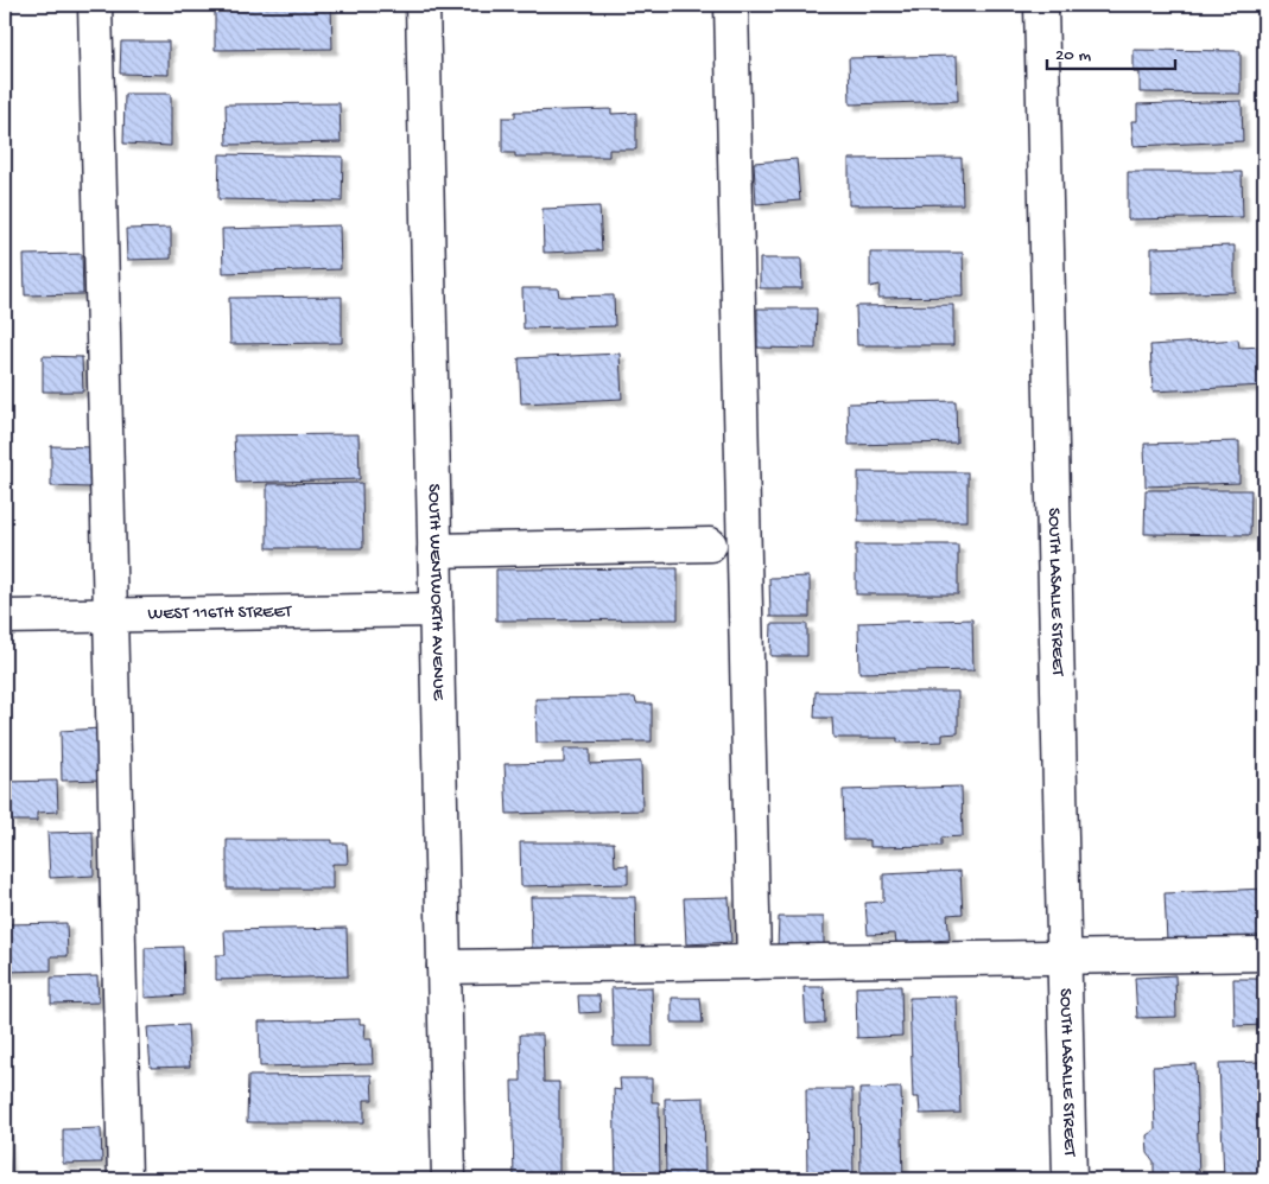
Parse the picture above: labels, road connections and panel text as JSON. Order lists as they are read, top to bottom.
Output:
{
  "streets": {
    "street": ["SOUTH WENTWORTH AVENUE", "SOUTH LASALLE STREET", "WEST 116TH STREET"]
  },
  "crossings": [
    ["SOUTH WENTWORTH AVENUE", "WEST 116TH STREET"]
  ],
  "scale_bar": "20 m"
}
